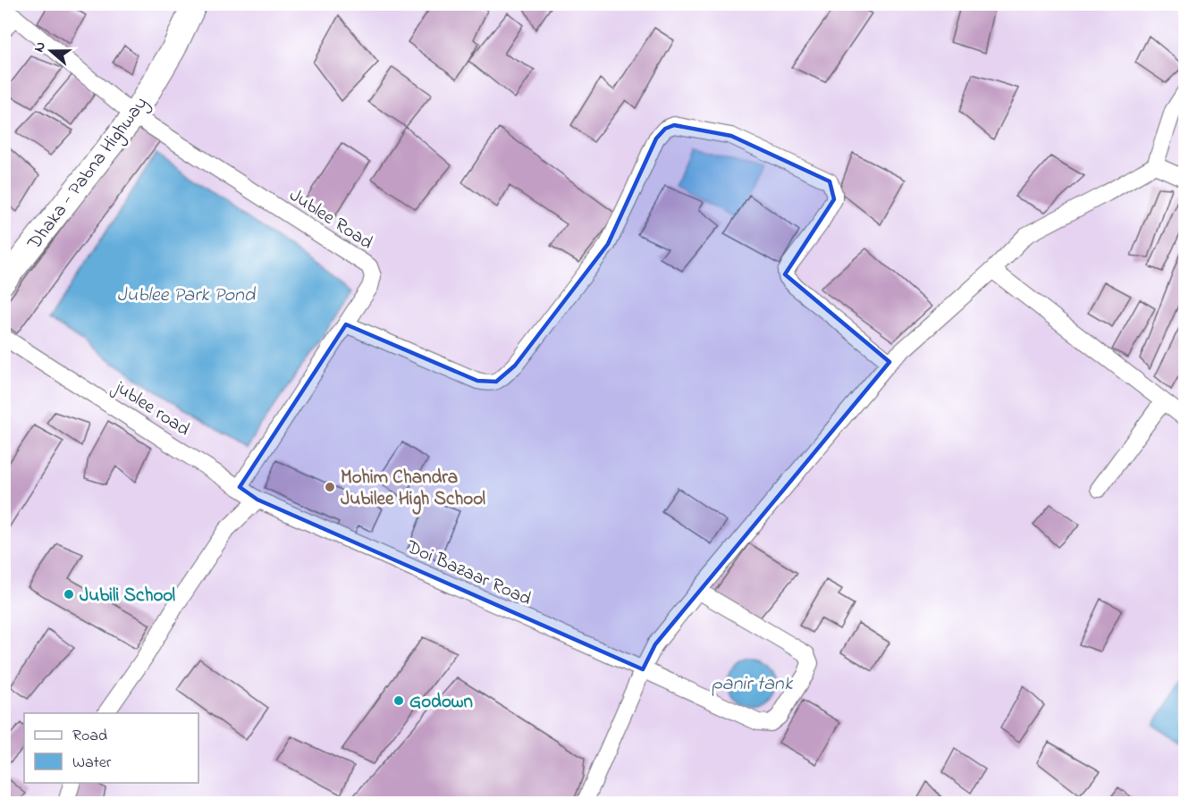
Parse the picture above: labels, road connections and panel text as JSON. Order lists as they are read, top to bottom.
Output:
{
  "streets": {
    "main road": ["Dhaka - Pabna Highway"],
    "street": ["Jublee Road", "jublee road", "Doi Bazaar Road"]
  },
  "crossings": [
    ["Dhaka - Pabna Highway", "Jublee Road"],
    ["Jublee Road", "jublee road"],
    ["jublee road", "Doi Bazaar Road"]
  ],
  "water": ["Jublee Park Pond", "panir tank"],
  "places": ["Mohim Chandra Jubilee High School", "Jubili School", "Godown"],
  "legend": ["Road", "Water"],
  "north": "left"
}
